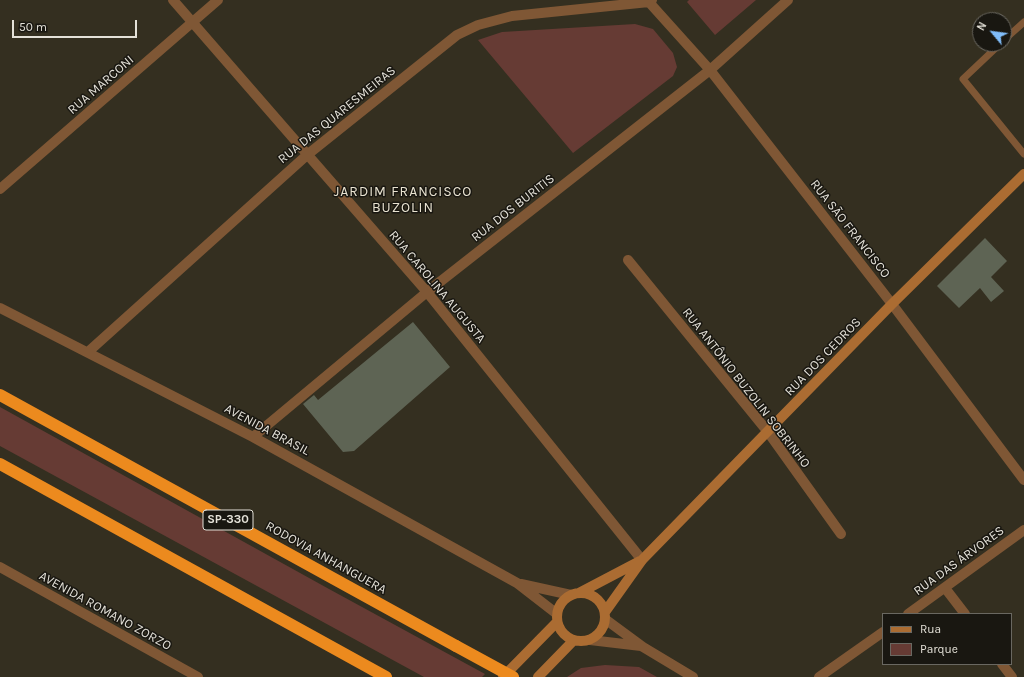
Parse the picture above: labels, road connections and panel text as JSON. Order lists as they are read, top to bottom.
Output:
{
  "streets": {
    "highway": ["SP-330", "RODOVIA ANHANGUERA"],
    "street": [
      "RUA MARCONI",
      "RUA DAS QUARESMEIRAS",
      "RUA DOS BURITIS",
      "RUA SÃO FRANCISCO",
      "RUA CAROLINA AUGUSTA",
      "RUA DOS CEDROS",
      "RUA ANTÔNIO BUZOLIN SOBRINHO",
      "AVENIDA BRASIL",
      "RUA DAS ÁRVORES",
      "AVENIDA ROMANO ZORZO"
    ]
  },
  "crossings": [
    ["RUA MARCONI", "RUA CAROLINA AUGUSTA"],
    ["RUA DAS QUARESMEIRAS", "RUA SÃO FRANCISCO"],
    ["RUA DAS QUARESMEIRAS", "RUA CAROLINA AUGUSTA"],
    ["RUA DAS QUARESMEIRAS", "AVENIDA BRASIL"],
    ["RUA DOS BURITIS", "RUA SÃO FRANCISCO"],
    ["RUA DOS BURITIS", "RUA CAROLINA AUGUSTA"],
    ["RUA DOS BURITIS", "AVENIDA BRASIL"],
    ["RUA SÃO FRANCISCO", "RUA DOS CEDROS"],
    ["RUA CAROLINA AUGUSTA", "RUA DOS CEDROS"],
    ["RUA DOS CEDROS", "RUA ANTÔNIO BUZOLIN SOBRINHO"],
    ["RUA DOS CEDROS", "AVENIDA BRASIL"]
  ],
  "districts": ["JARDIM FRANCISCO BUZOLIN"],
  "legend": ["Rua", "Parque"],
  "scale_bar": "50 m",
  "north": "top left"
}
